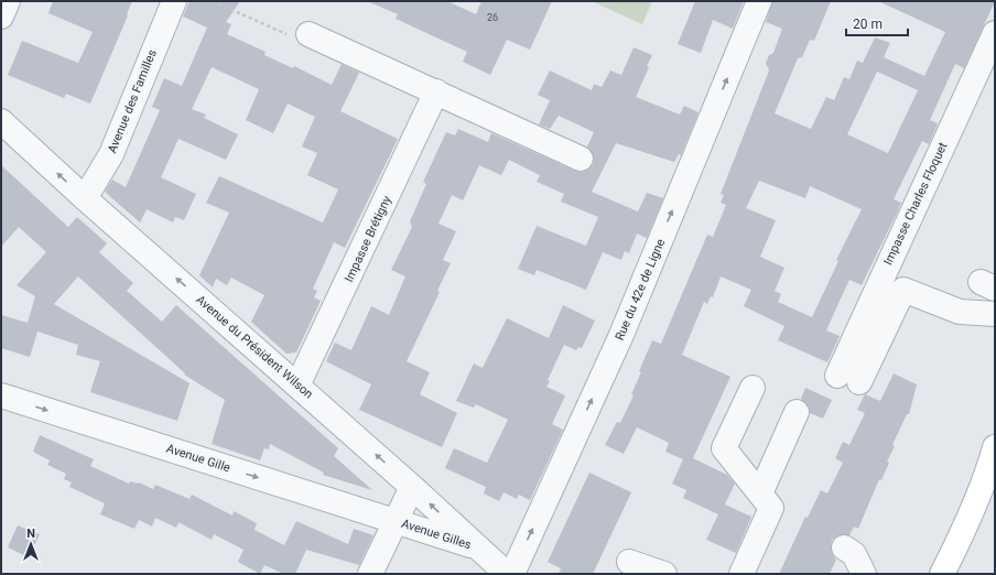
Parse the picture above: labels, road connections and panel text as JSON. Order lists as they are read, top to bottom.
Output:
{
  "streets": {
    "street": [
      "Avenue des Familles",
      "Impasse Charles Floquet",
      "Impasse Brétigny",
      "Rue du 42e de Ligne",
      "Avenue du Président Wilson",
      "Avenue Gille",
      "Avenue Gilles"
    ]
  },
  "crossings": [
    ["Avenue des Familles", "Avenue du Président Wilson"],
    ["Impasse Brétigny", "Avenue du Président Wilson"],
    ["Avenue du Président Wilson", "Avenue Gilles"],
    ["Avenue Gille", "Avenue Gilles"]
  ],
  "one_way": ["Rue du 42e de Ligne", "Avenue du Président Wilson", "Avenue Gille"],
  "house_numbers": ["26"],
  "scale_bar": "20 m",
  "north": "top"
}
